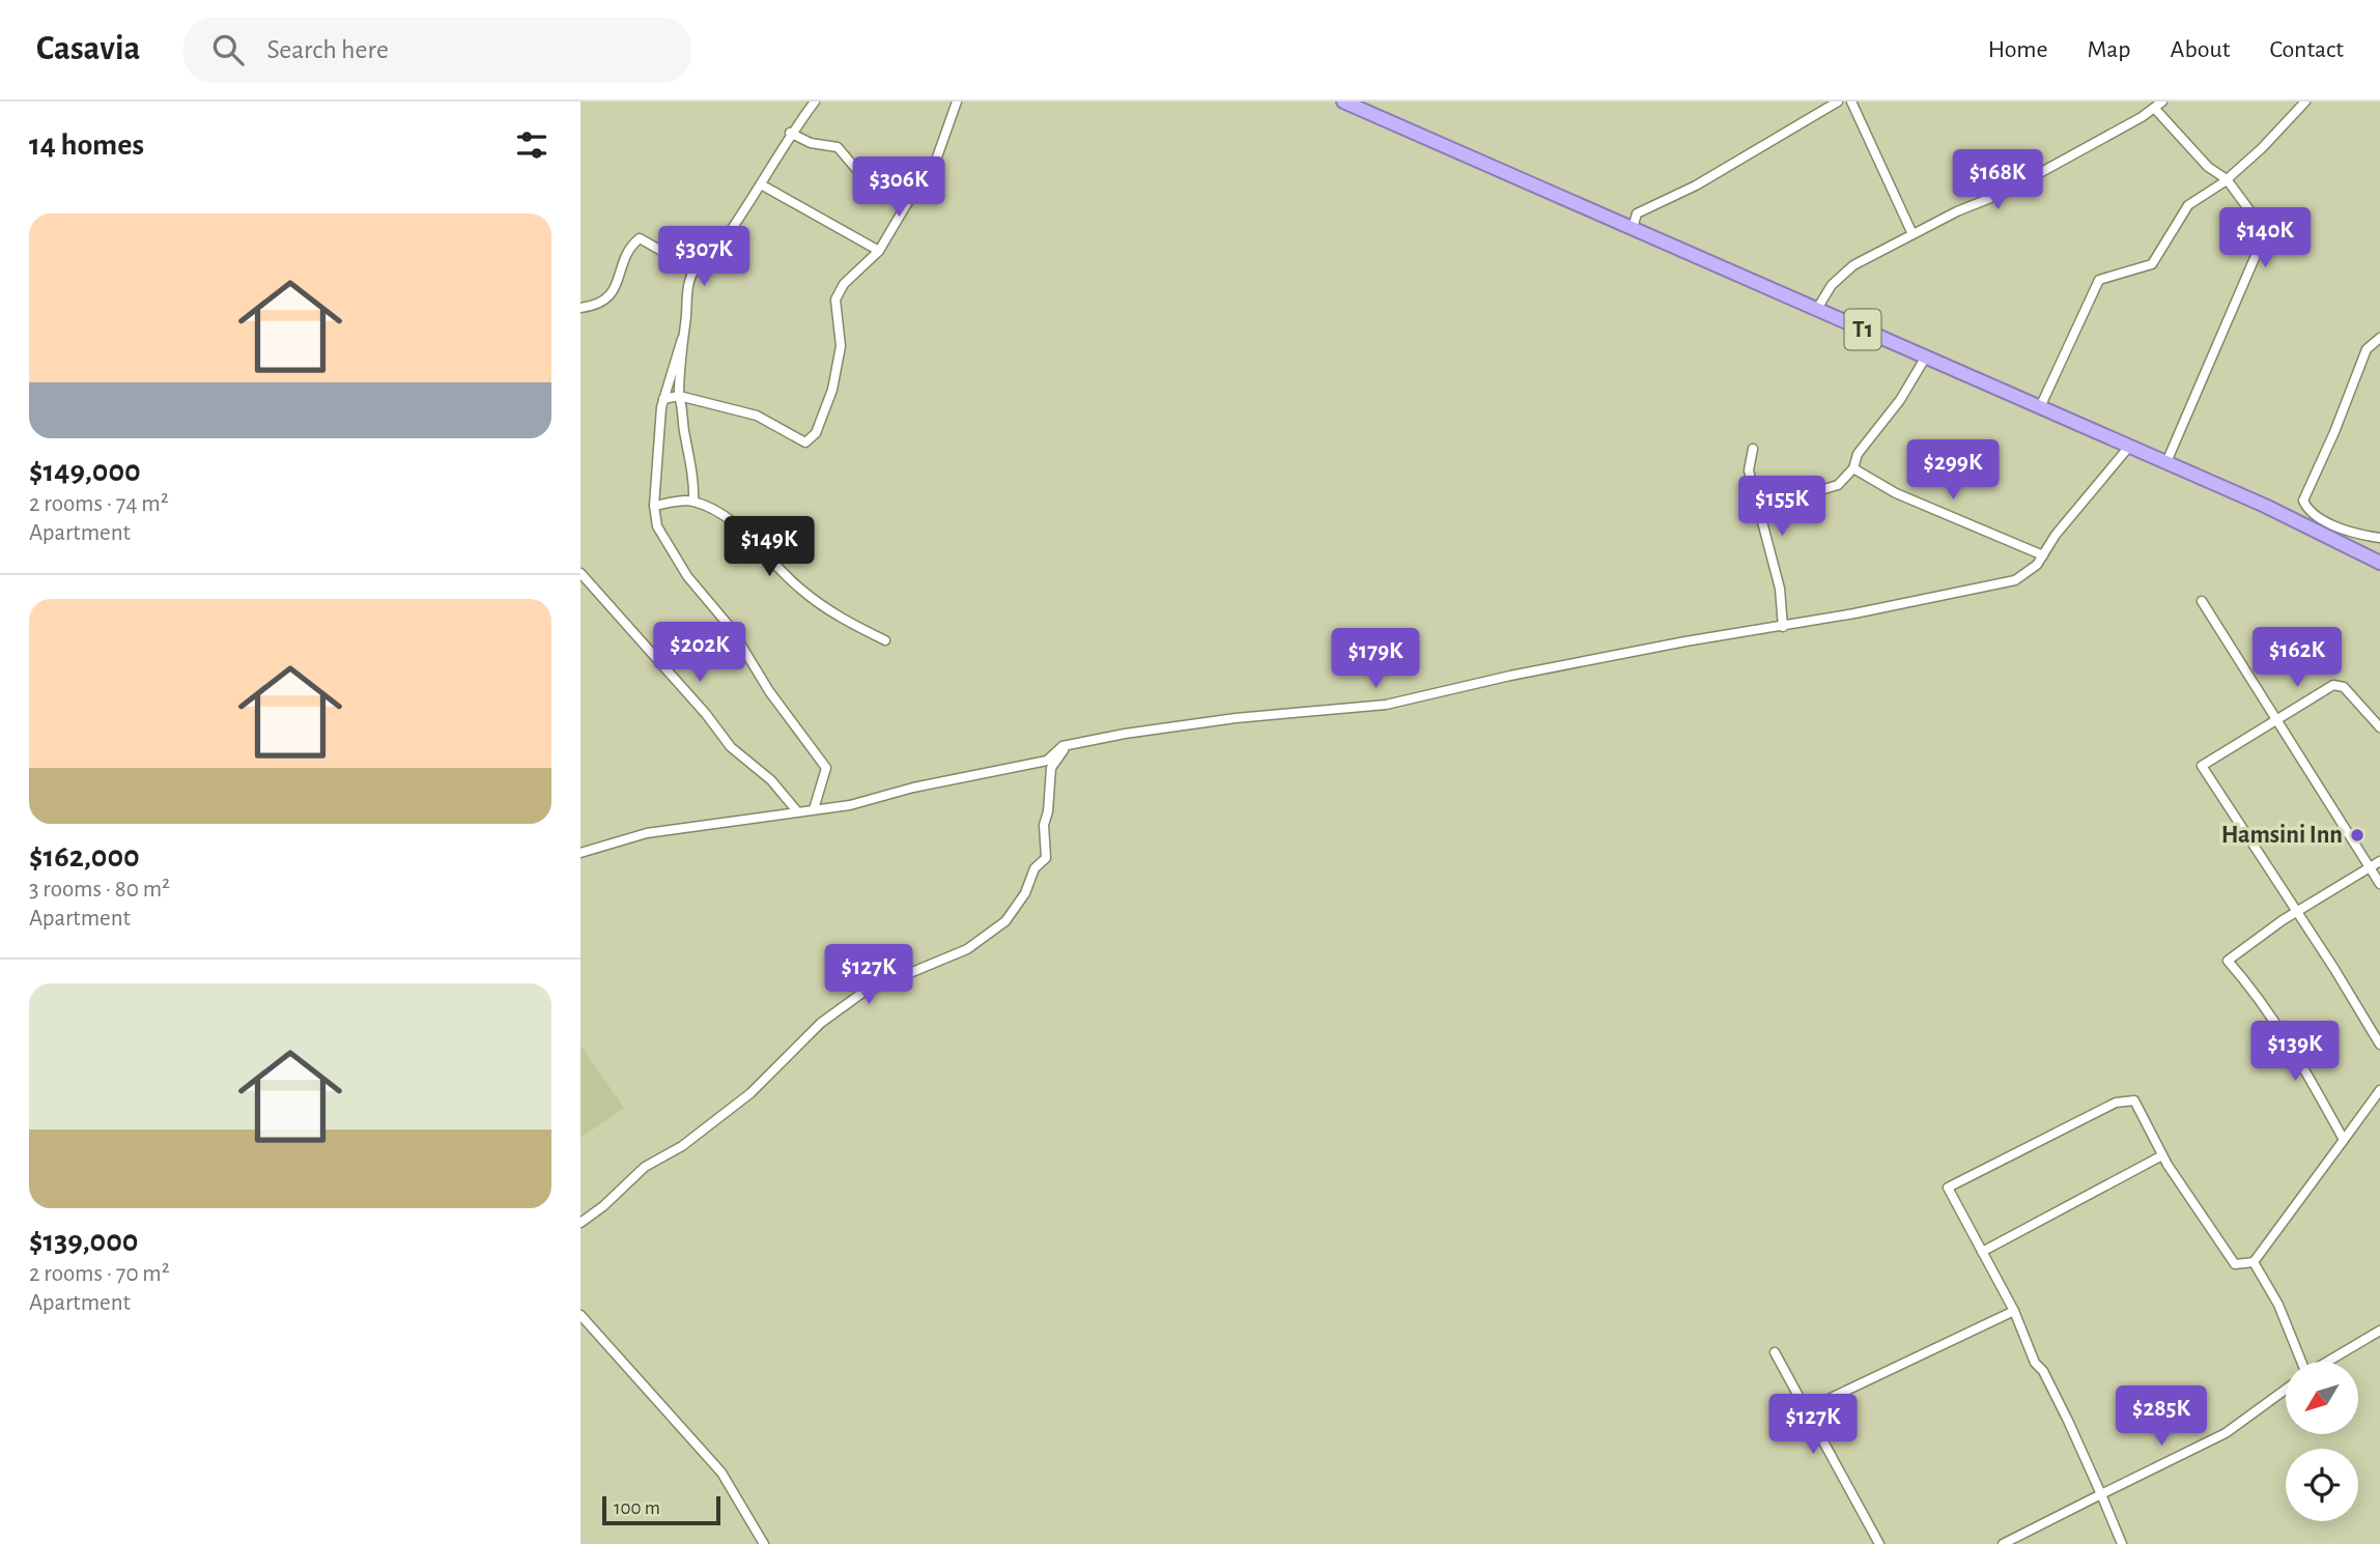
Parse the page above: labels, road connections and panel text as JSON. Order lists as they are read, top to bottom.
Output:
{
  "streets": {
    "highway": ["T1"]
  },
  "places": ["Hamsini Inn"],
  "scale_bar": "100 m",
  "north": "bottom left",
  "page": {
    "header": "Casavia",
    "search": "Search here",
    "nav": [
      "Home",
      "Map",
      "About",
      "Contact"
    ],
    "heading": "14 homes",
    "price": [
      "$168K",
      "$306K",
      "$140K",
      "$307K",
      "$299K",
      "$155K",
      "$149K",
      "$202K",
      "$162K",
      "$179K",
      "$127K",
      "$139K",
      "$285K",
      "$127K"
    ],
    "list": [
      {
        "name": "$149,000",
        "note": "2 rooms · 74 m² · Apartment"
      },
      {
        "name": "$162,000",
        "note": "3 rooms · 80 m² · Apartment"
      },
      {
        "name": "$139,000",
        "note": "2 rooms · 70 m² · Apartment"
      }
    ],
    "scale": "100 m"
  }
}
